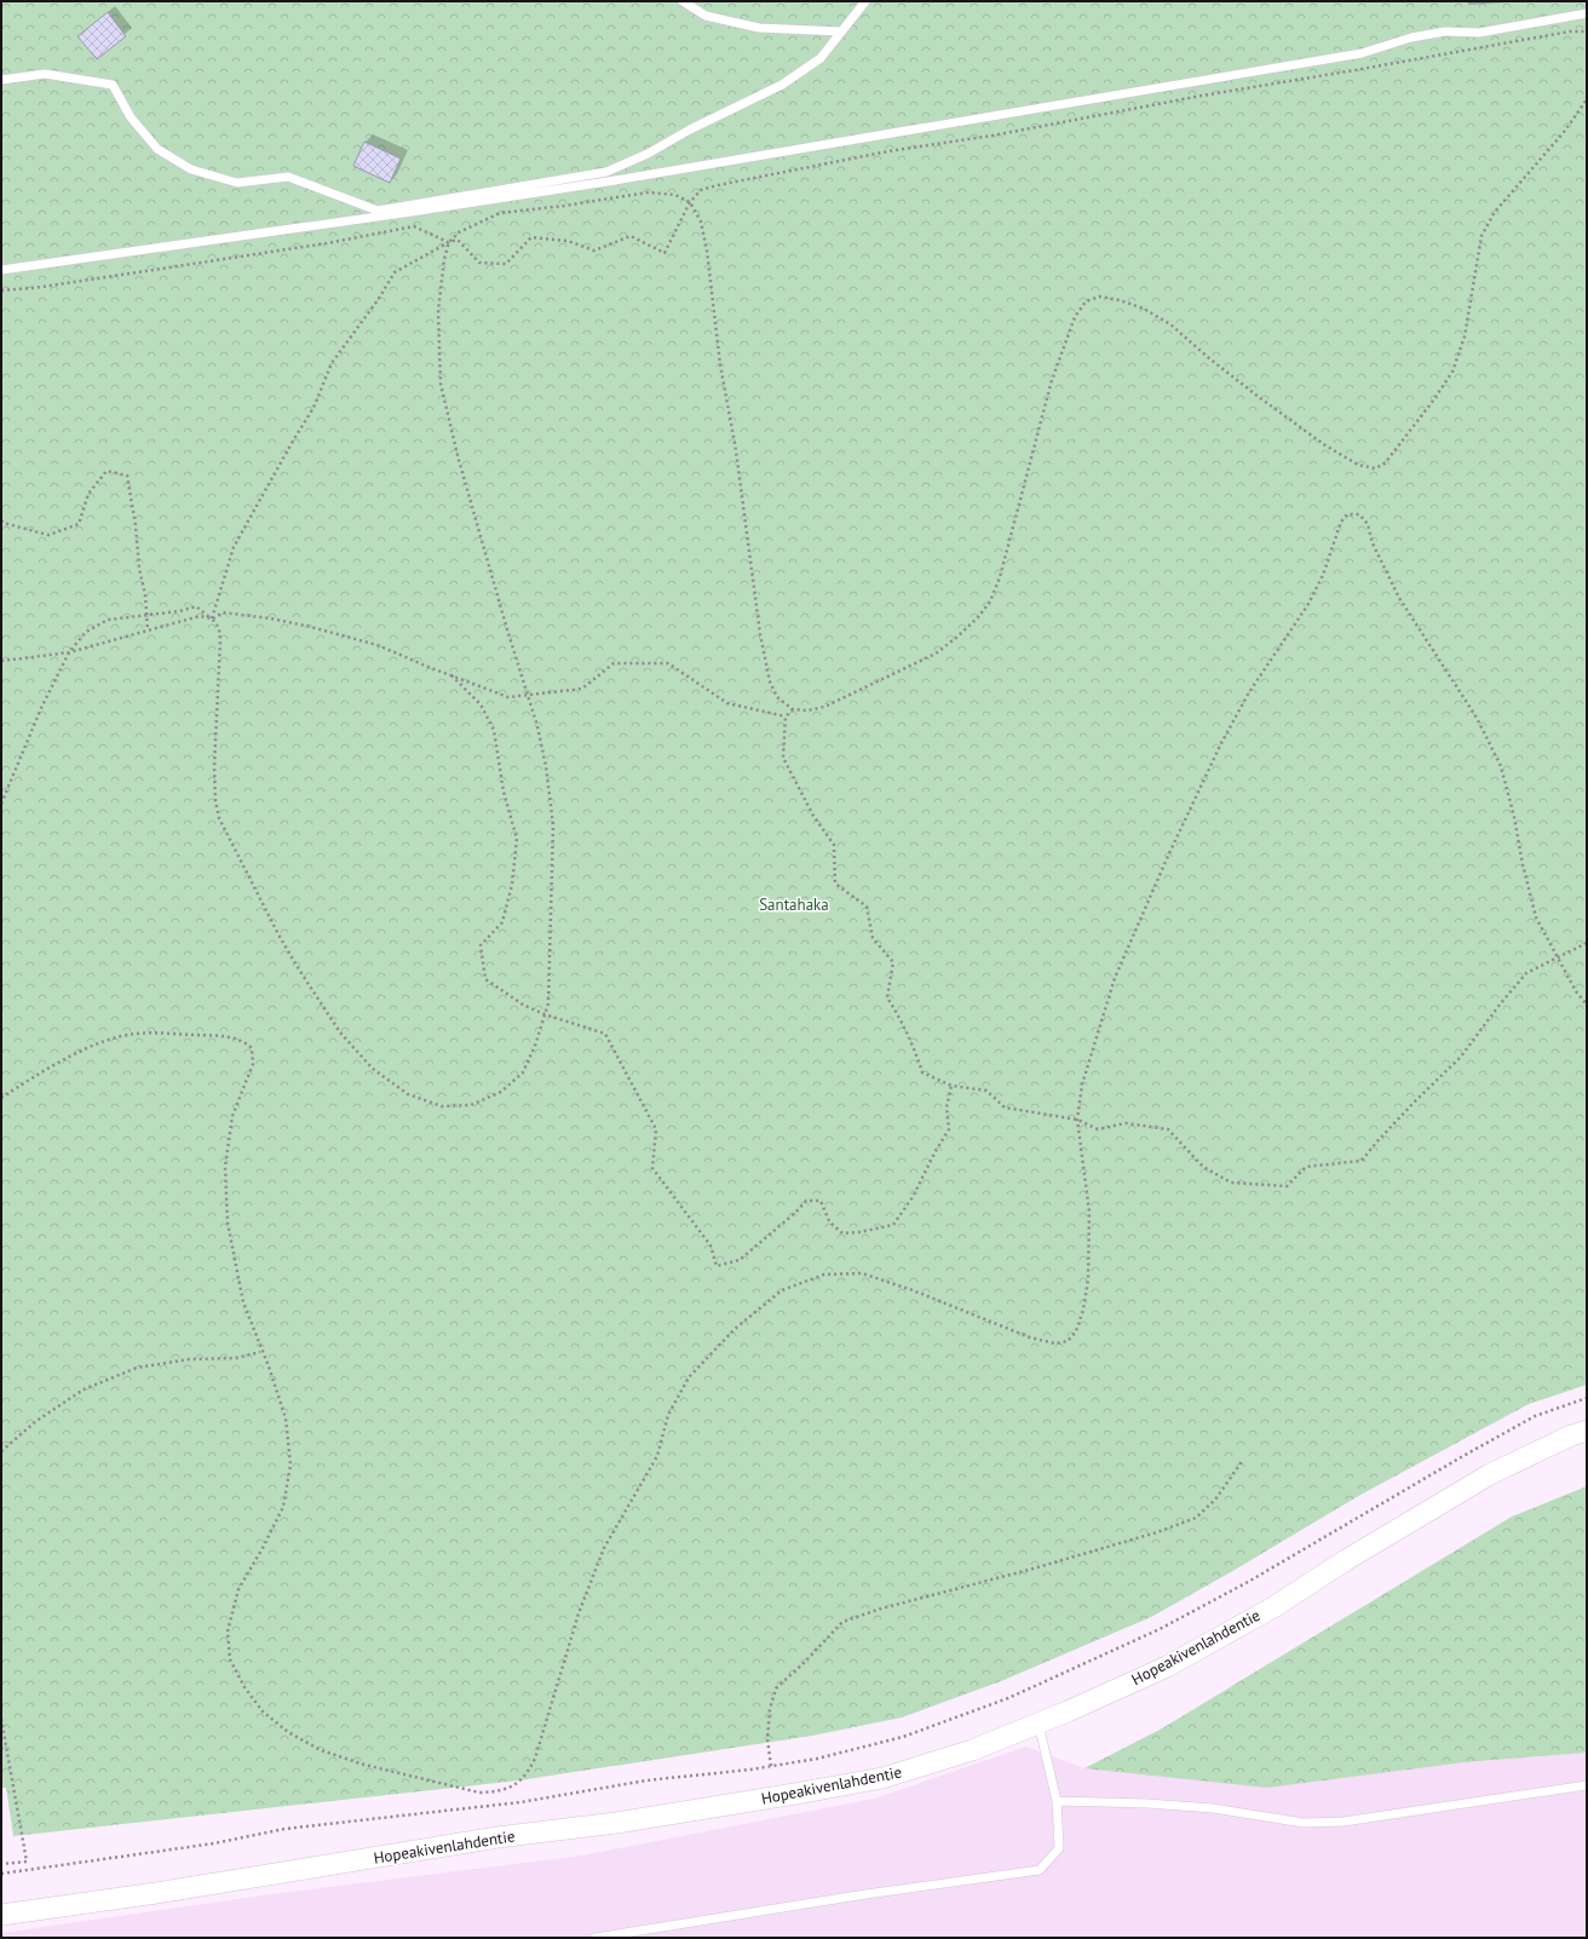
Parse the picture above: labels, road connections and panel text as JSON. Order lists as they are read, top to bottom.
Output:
{
  "streets": {
    "street": ["Hopeakivenlahdentie"]
  },
  "parks": ["Santahaka"]
}
